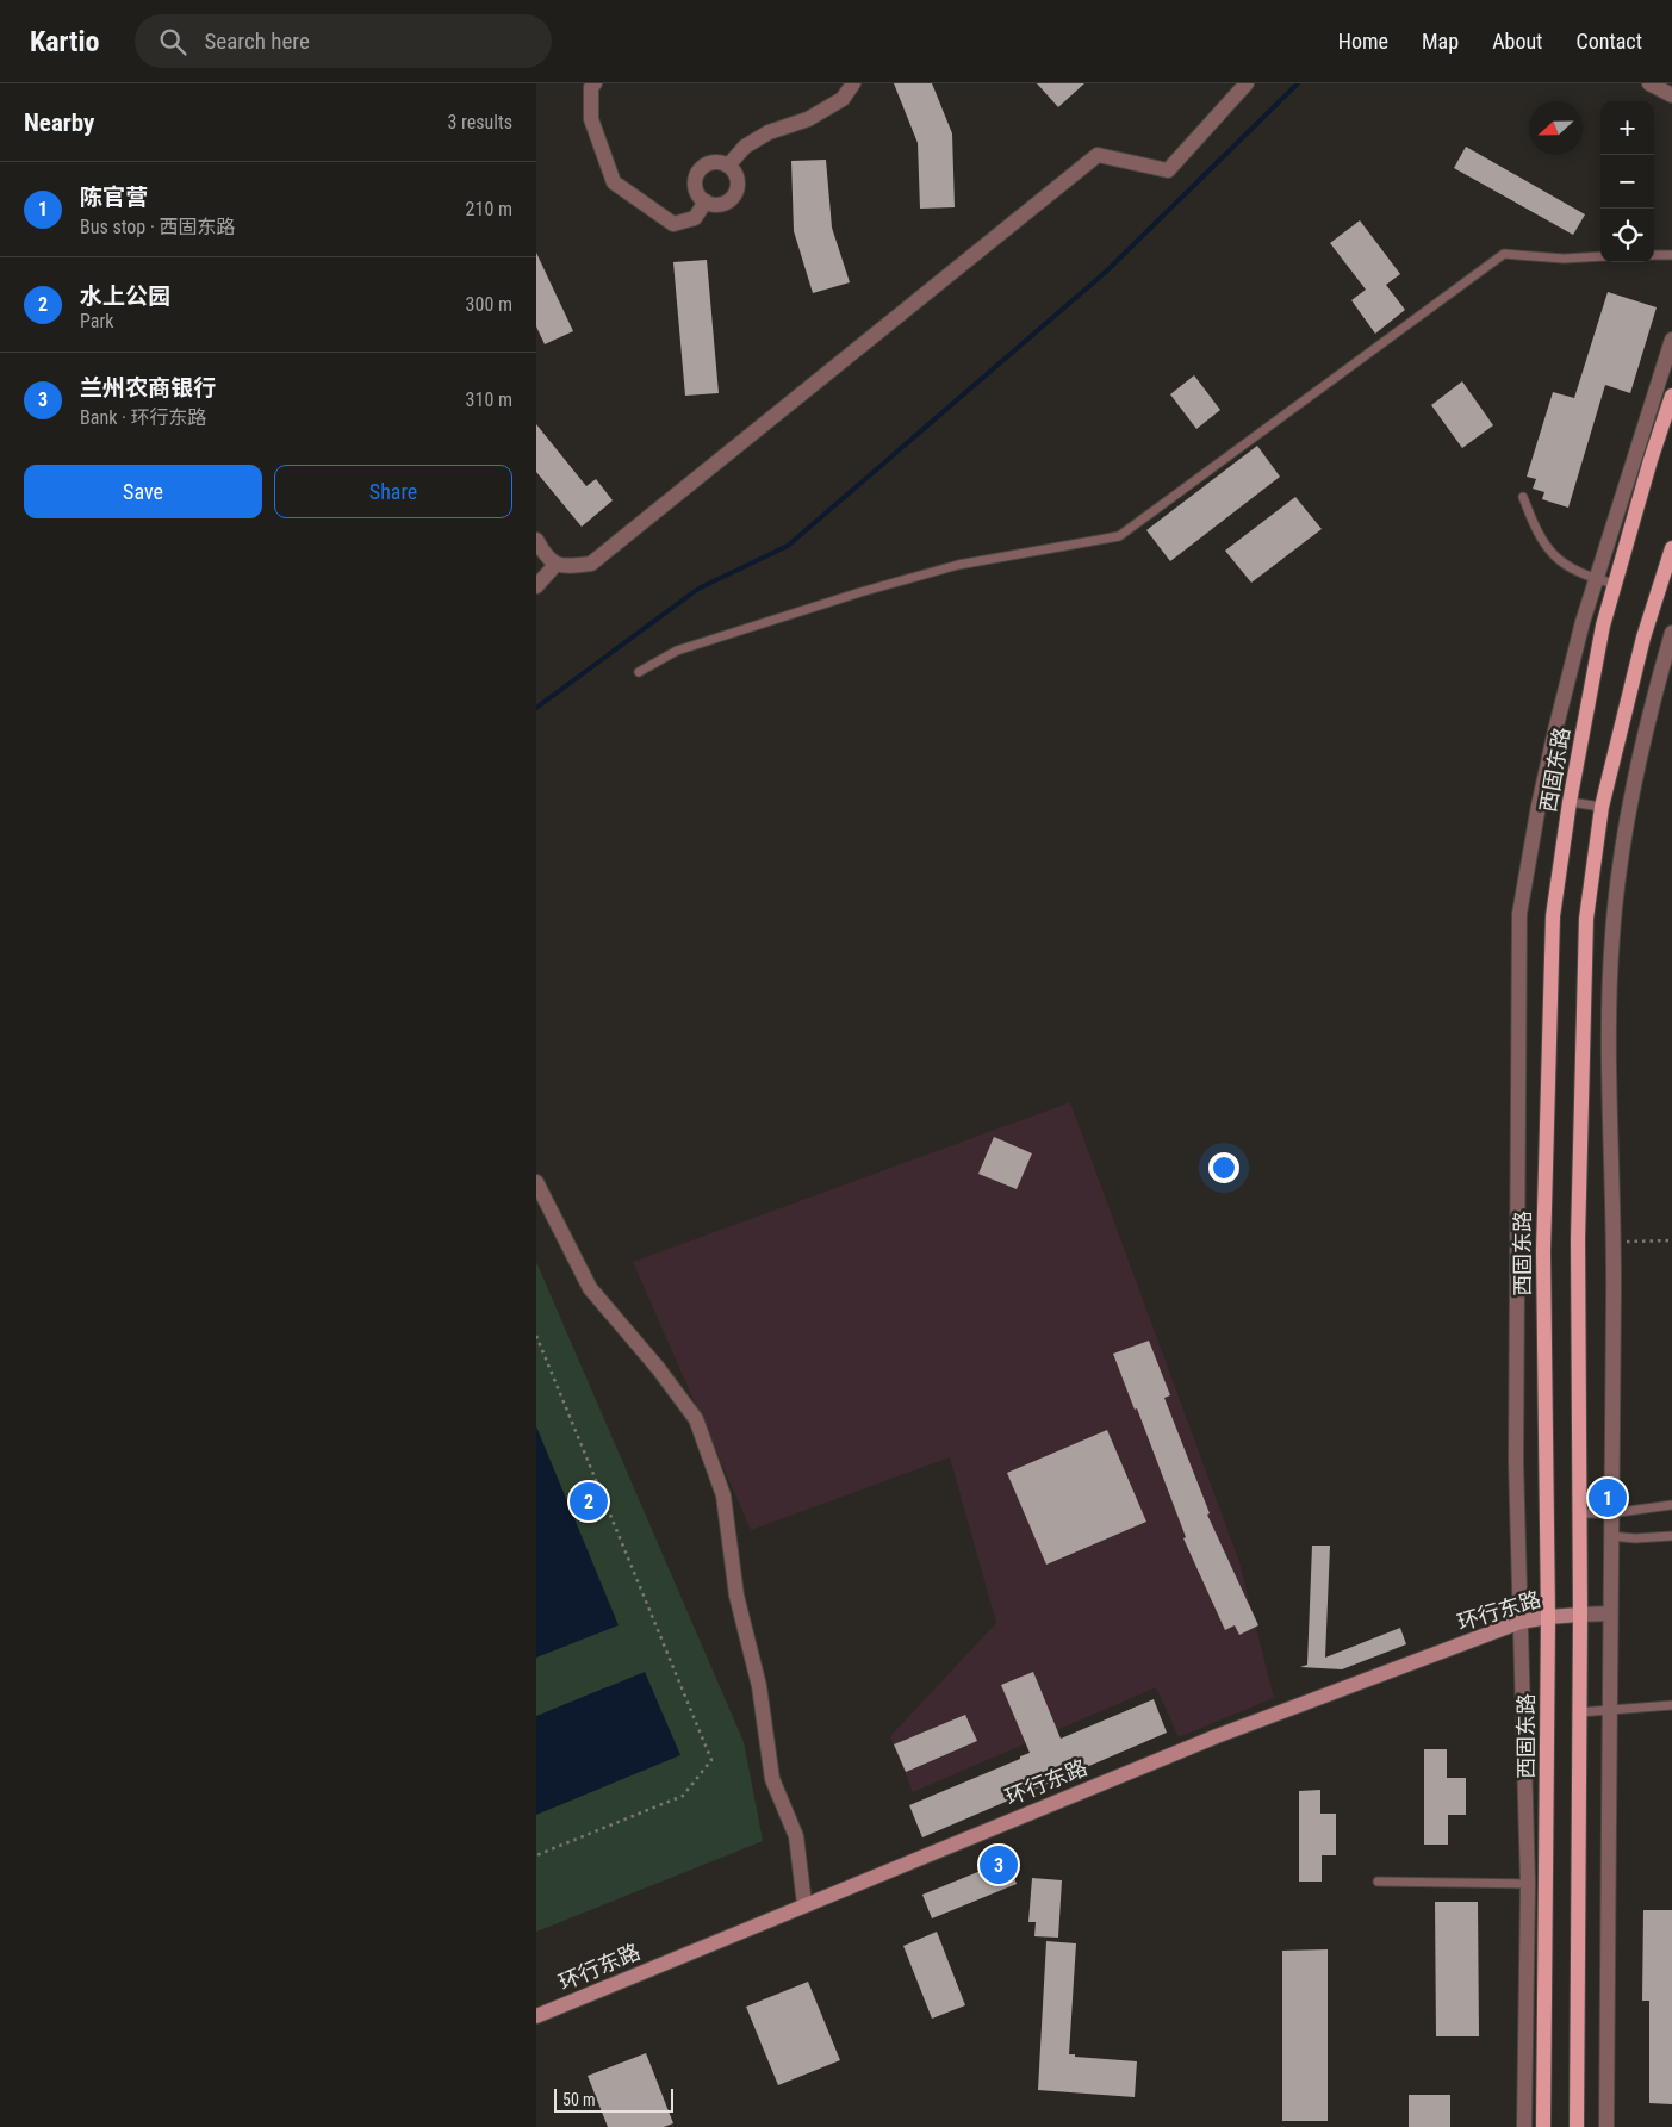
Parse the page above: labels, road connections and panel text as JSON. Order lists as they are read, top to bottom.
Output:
{
  "streets": {
    "main road": ["西固东路"],
    "street": ["环行东路"]
  },
  "crossings": [
    ["西固东路", "环行东路"]
  ],
  "scale_bar": "50 m",
  "north": "left",
  "page": {
    "header": "Kartio",
    "search": "Search here",
    "nav": [
      "Home",
      "Map",
      "About",
      "Contact"
    ],
    "heading": ["Nearby", "3 results"],
    "map_buttons": ["+", "−"],
    "list": [
      {
        "mark": "1",
        "name": "陈官营",
        "note": "Bus stop · 西固东路",
        "value": "210 m"
      },
      {
        "mark": "2",
        "name": "水上公园",
        "note": "Park",
        "value": "300 m"
      },
      {
        "mark": "3",
        "name": "兰州农商银行",
        "note": "Bank · 环行东路",
        "value": "310 m"
      }
    ],
    "buttons": ["Save", "Share"],
    "pins": ["1", "2", "3"],
    "scale": "50 m"
  }
}
